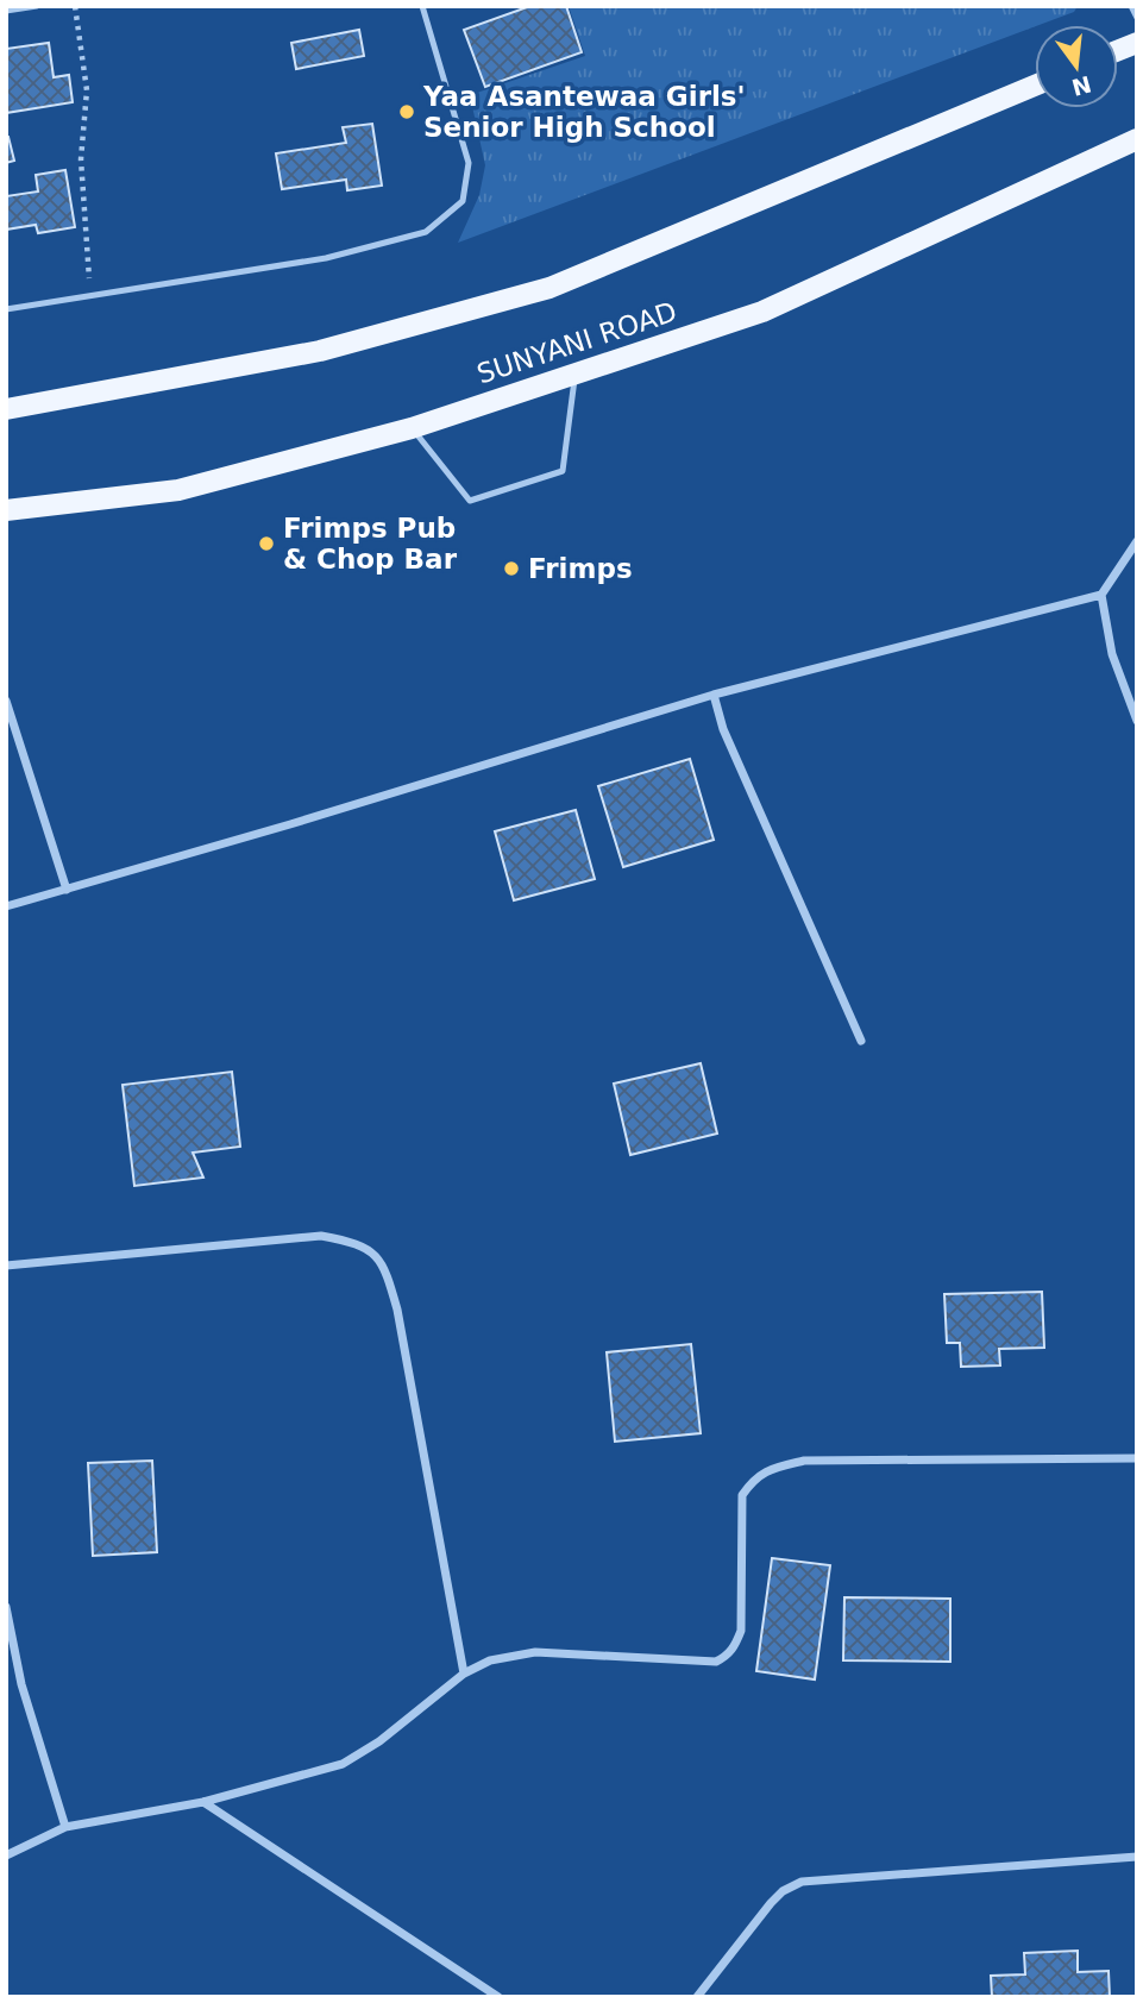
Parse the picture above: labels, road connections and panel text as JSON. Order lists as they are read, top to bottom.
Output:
{
  "streets": {
    "main road": ["SUNYANI ROAD"]
  },
  "places": ["Yaa Asantewaa Girls' Senior High School", "Frimps Pub & Chop Bar", "Frimps"],
  "north": "bottom"
}
